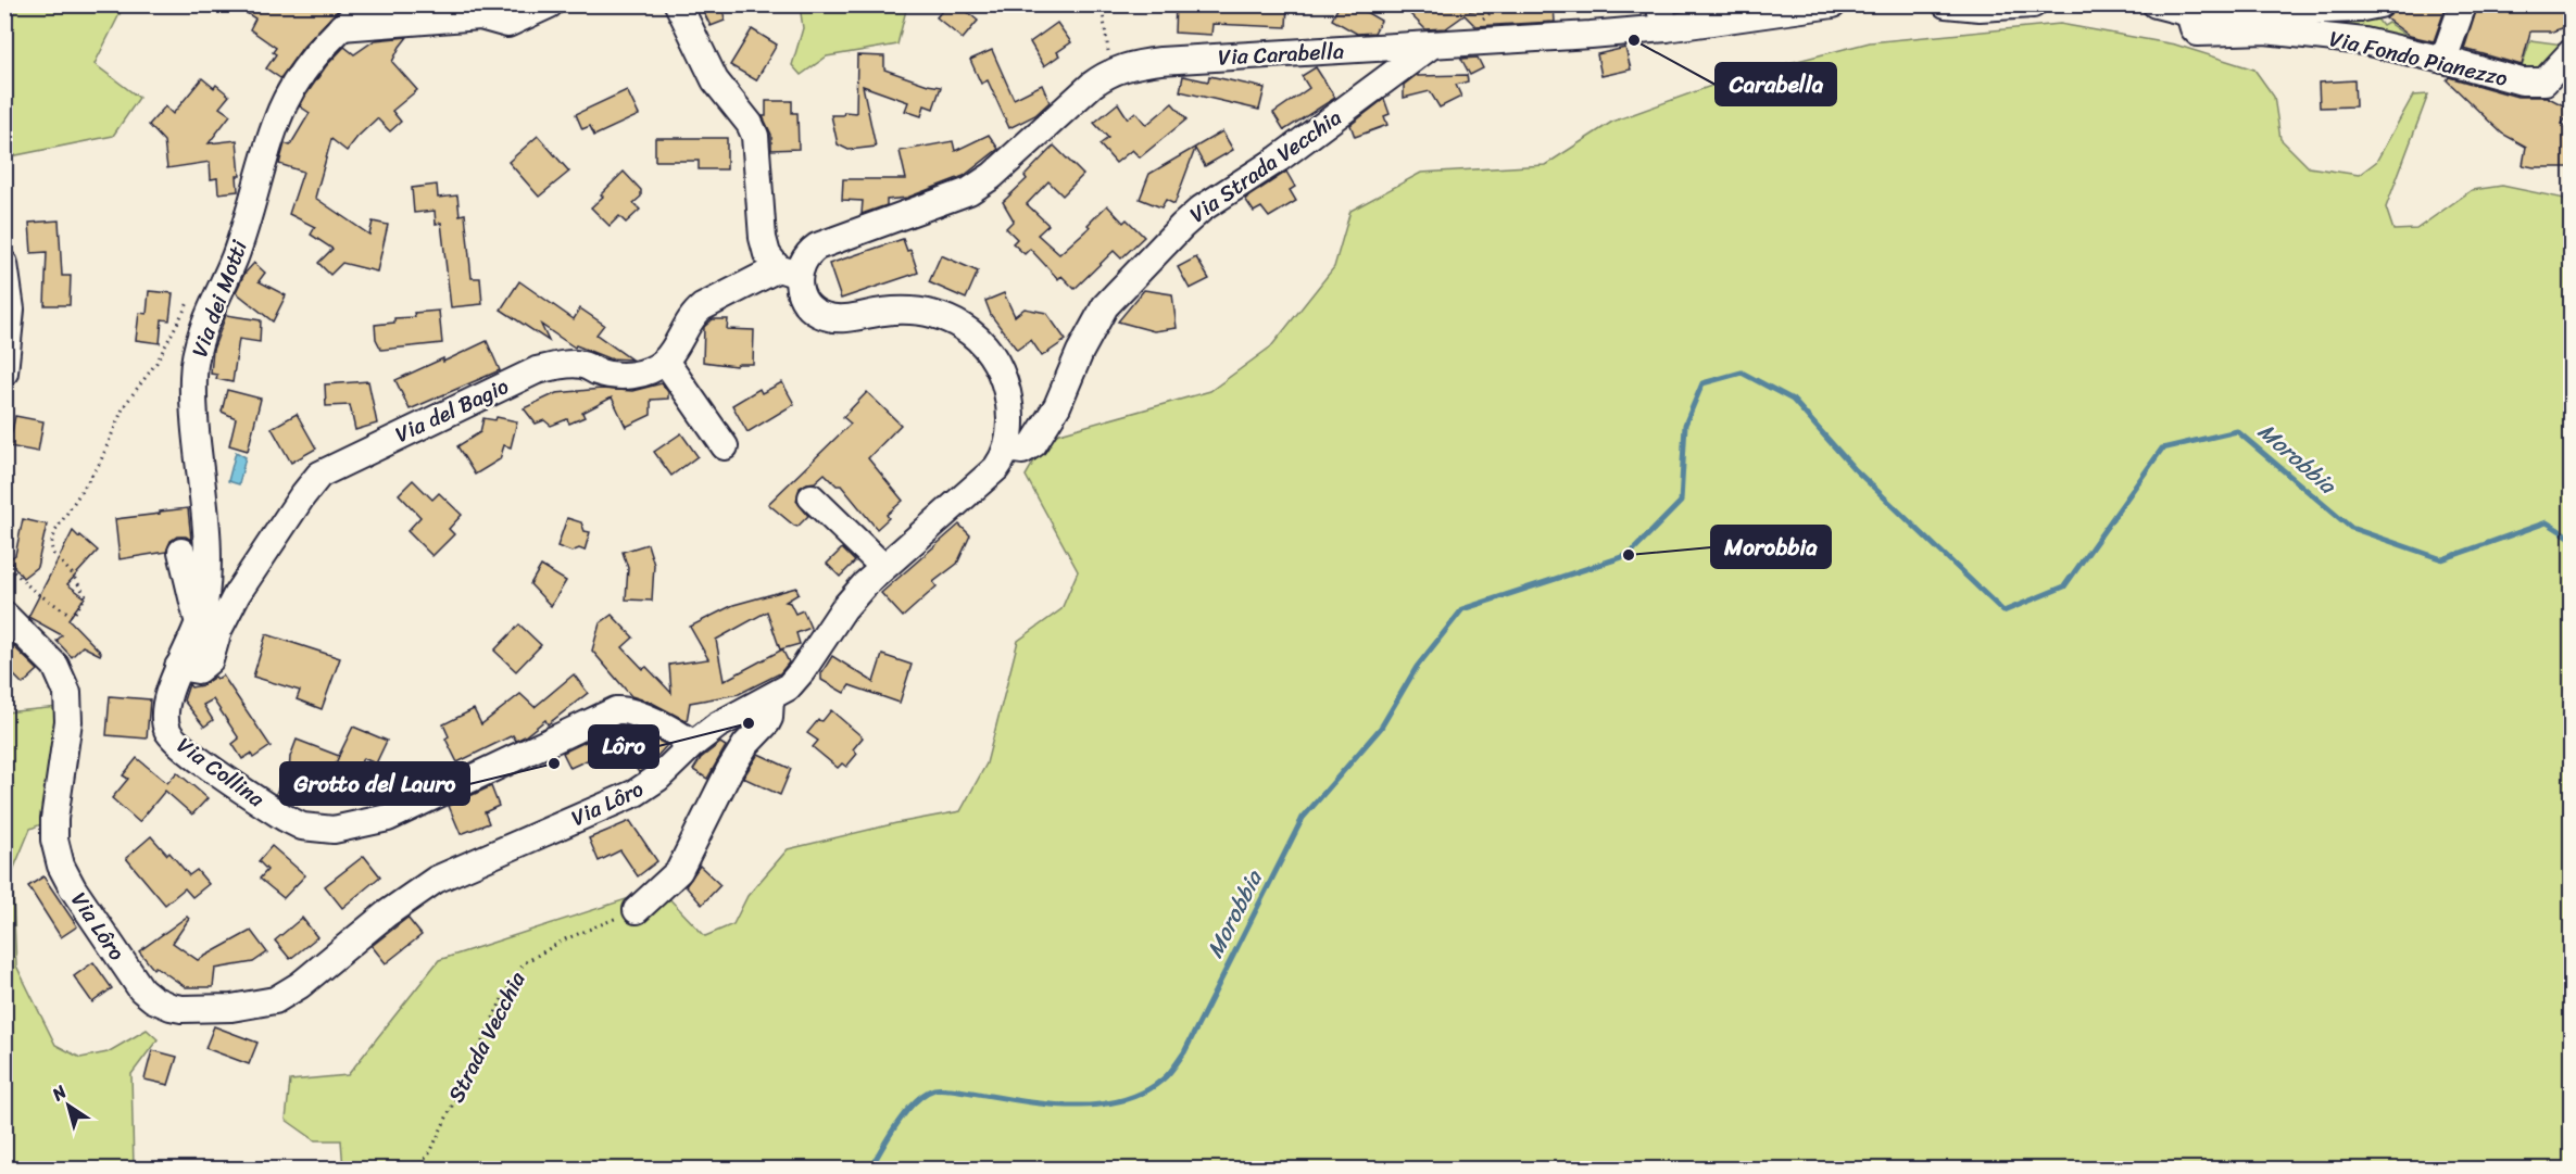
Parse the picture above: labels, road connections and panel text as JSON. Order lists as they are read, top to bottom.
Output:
{
  "streets": {
    "street": [
      "Via Carabella",
      "Via Fondo Pianezzo",
      "Via Strada Vecchia",
      "Via dei Motti",
      "Via del Bagio",
      "Via Collina",
      "Via Lôro"
    ],
    "path": ["Strada Vecchia"]
  },
  "crossings": [
    ["Via Carabella", "Via Strada Vecchia"],
    ["Via Carabella", "Via Lôro"],
    ["Via Strada Vecchia", "Via Lôro"],
    ["Via dei Motti", "Via del Bagio"],
    ["Via dei Motti", "Via Collina"],
    ["Via del Bagio", "Via Collina"],
    ["Via Collina", "Via Lôro"]
  ],
  "water": ["Morobbia"],
  "places": [
    "Carabella",
    "Morobbia",
    "Lôro",
    "Grotto del Lauro"
  ],
  "north": "top left"
}
